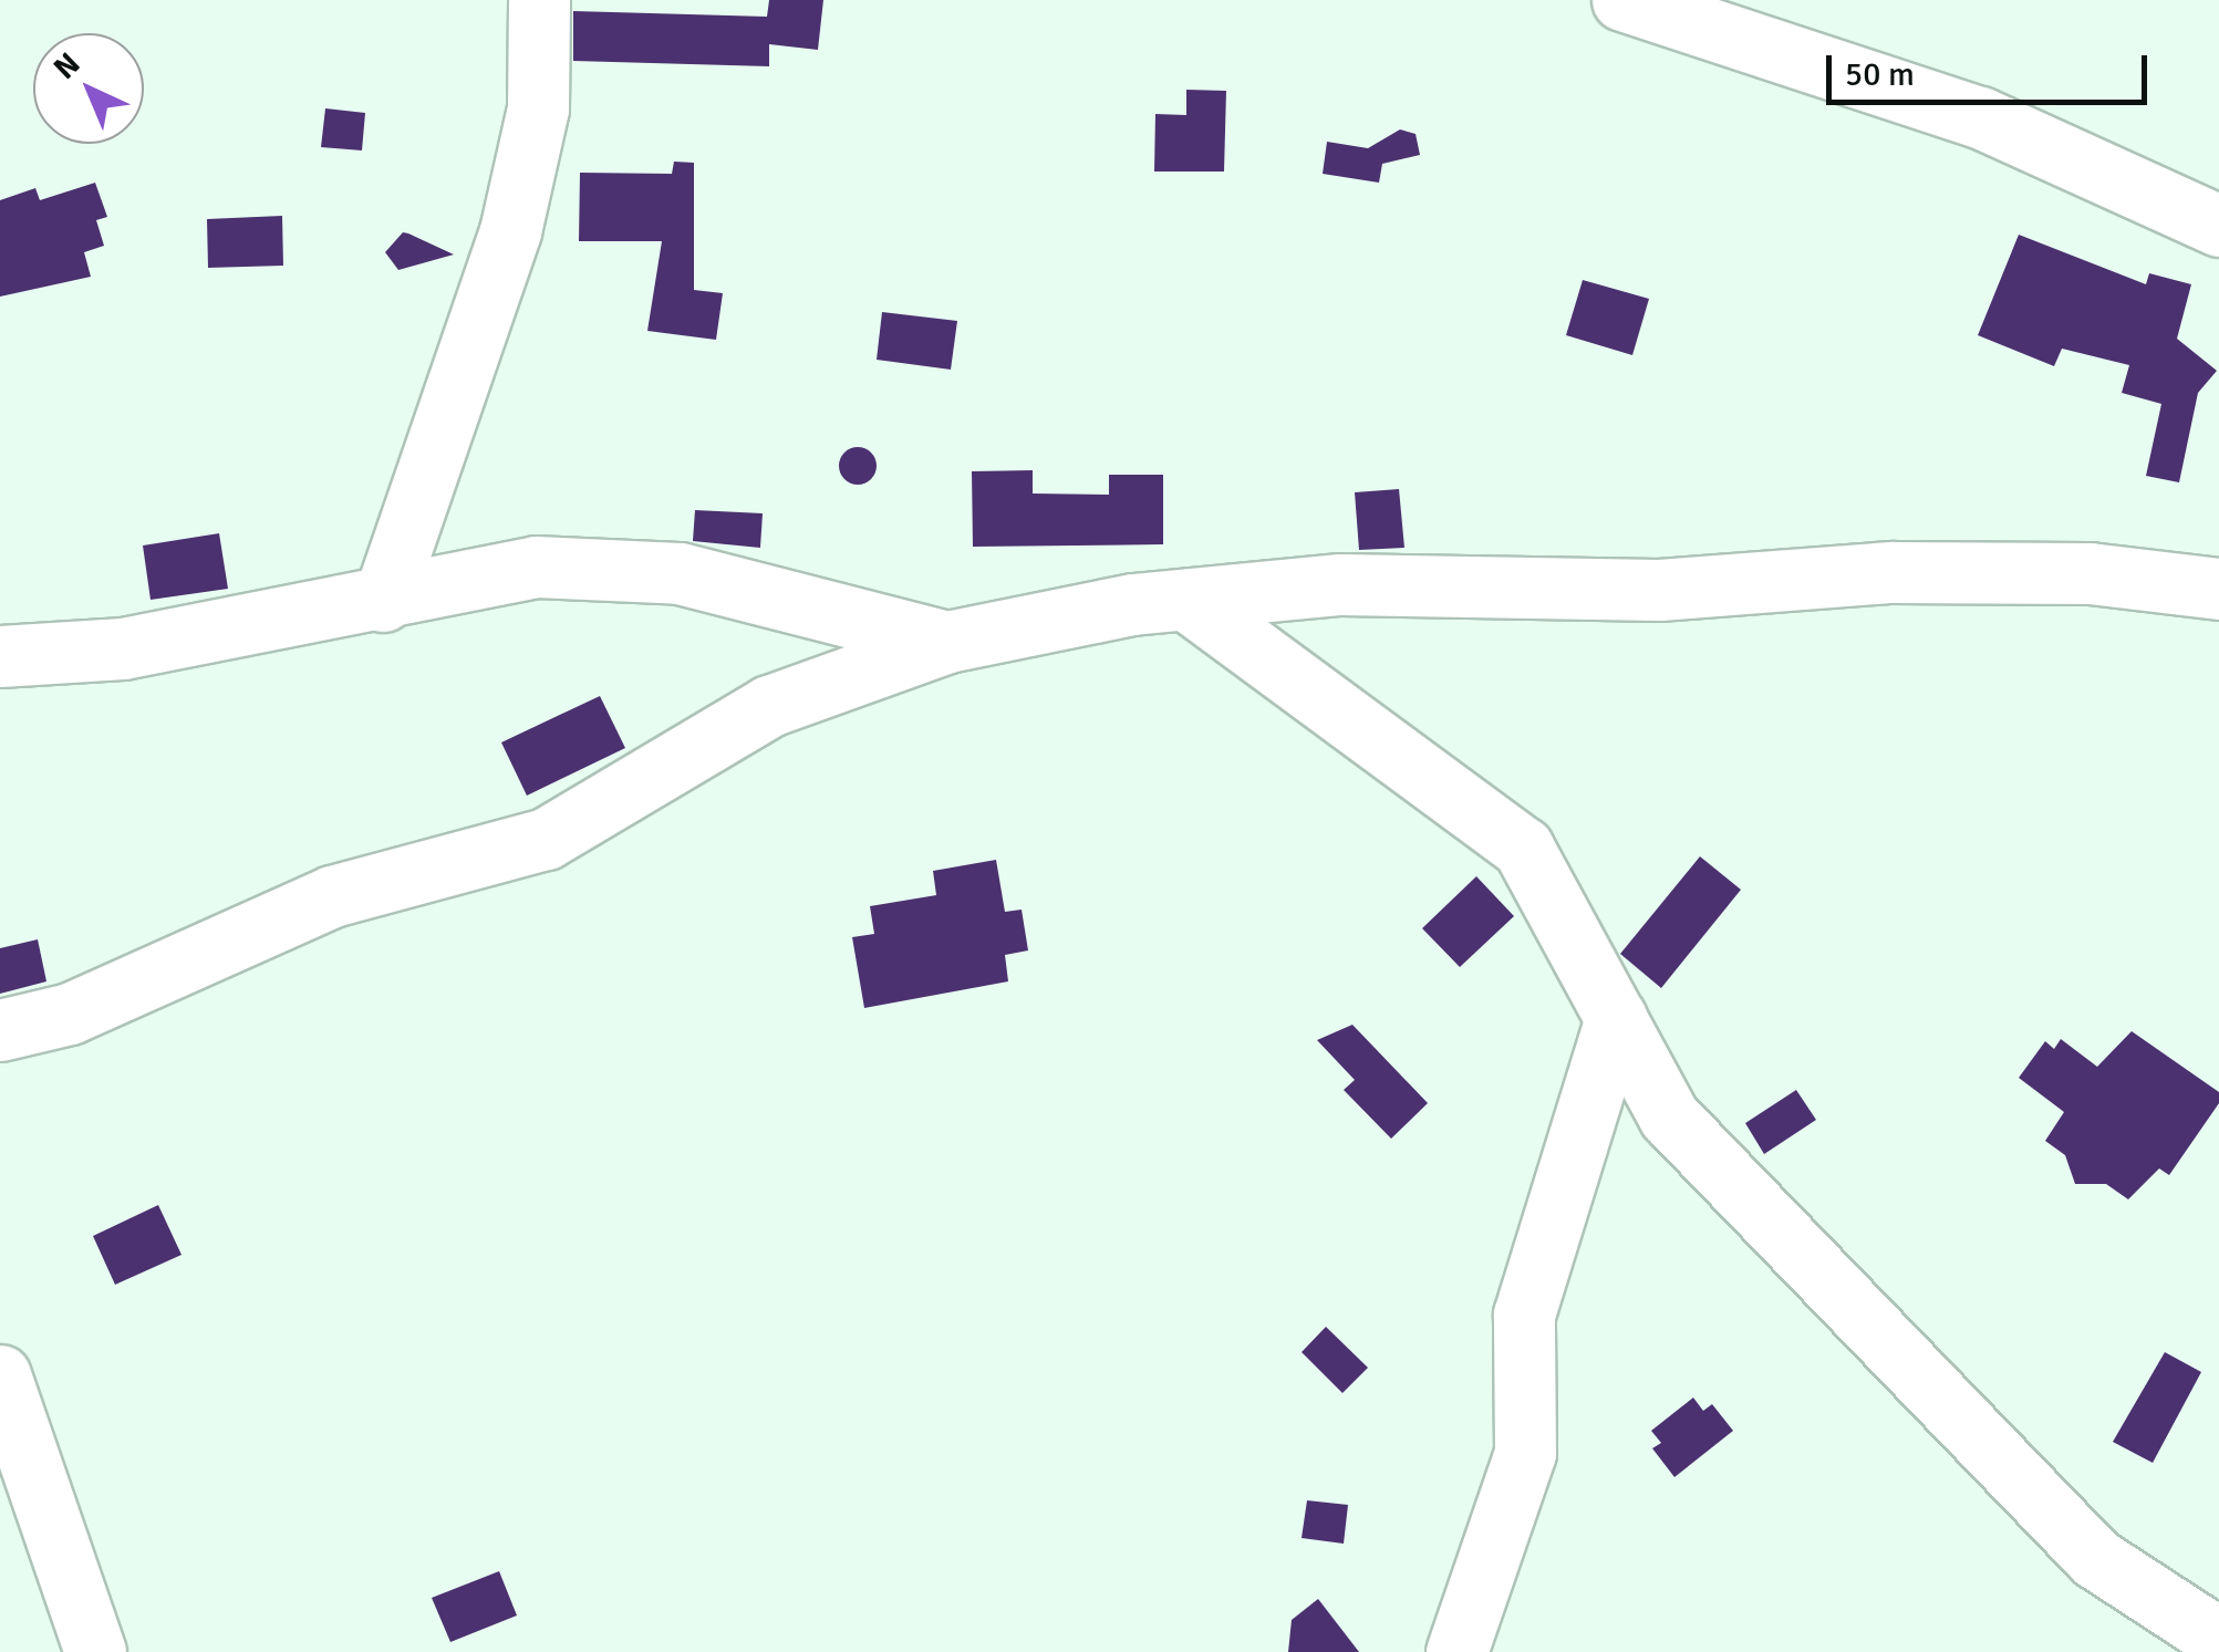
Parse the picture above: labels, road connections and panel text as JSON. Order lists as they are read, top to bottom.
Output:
{
  "scale_bar": "50 m",
  "north": "top left"
}
